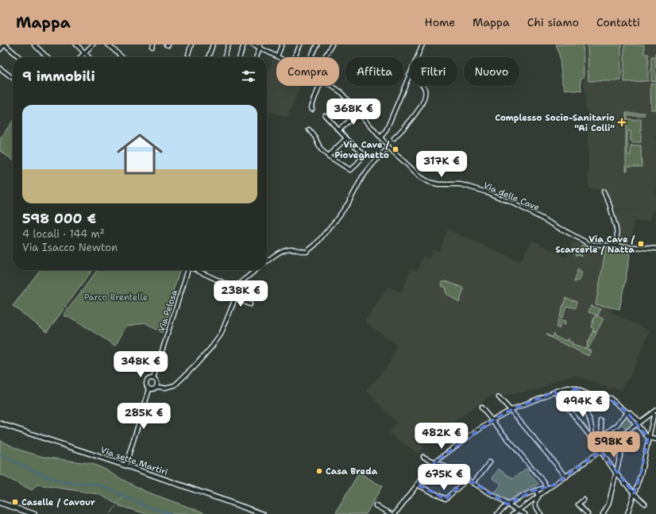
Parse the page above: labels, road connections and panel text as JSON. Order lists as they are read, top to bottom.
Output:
{
  "streets": {
    "main road": ["Via sette Martiri"],
    "street": ["Via delle Cave", "Via Pelosa"]
  },
  "crossings": [
    ["Via Pelosa", "Via sette Martiri"]
  ],
  "parks": ["Parco Brentelle"],
  "places": {
    "health": ["Complesso Socio-Sanitario \"Ai Colli\""],
    "transit": ["Via Cave / Pioveghetto", "Via Cave / Scarcerle / Natta", "Caselle / Cavour"],
    "other": ["Casa Breda"]
  },
  "page": {
    "header": "Mappa",
    "nav": [
      "Home",
      "Mappa",
      "Chi siamo",
      "Contatti"
    ],
    "chip": [
      "Compra",
      "Affitta",
      "Filtri",
      "Nuovo"
    ],
    "heading": "9 immobili",
    "list": [
      {
        "name": "598 000 €",
        "note": "4 locali · 144 m² · Via Isacco Newton"
      }
    ],
    "price": [
      "368K €",
      "317K €",
      "238K €",
      "348K €",
      "494K €",
      "285K €",
      "482K €",
      "598K €",
      "675K €"
    ]
  }
}
